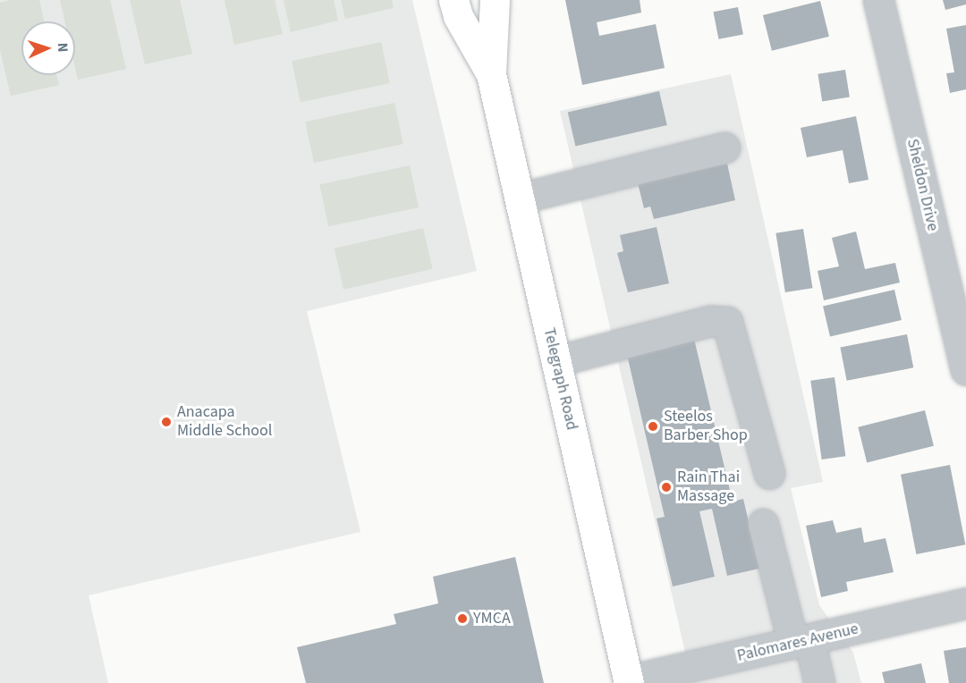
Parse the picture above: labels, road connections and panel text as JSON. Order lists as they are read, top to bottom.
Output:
{
  "streets": {
    "main road": ["Telegraph Road"],
    "street": ["Sheldon Drive", "Palomares Avenue"]
  },
  "crossings": [
    ["Telegraph Road", "Palomares Avenue"]
  ],
  "places": [
    "Anacapa Middle School",
    "Steelos Barber Shop",
    "Rain Thai Massage",
    "YMCA"
  ],
  "north": "right"
}
